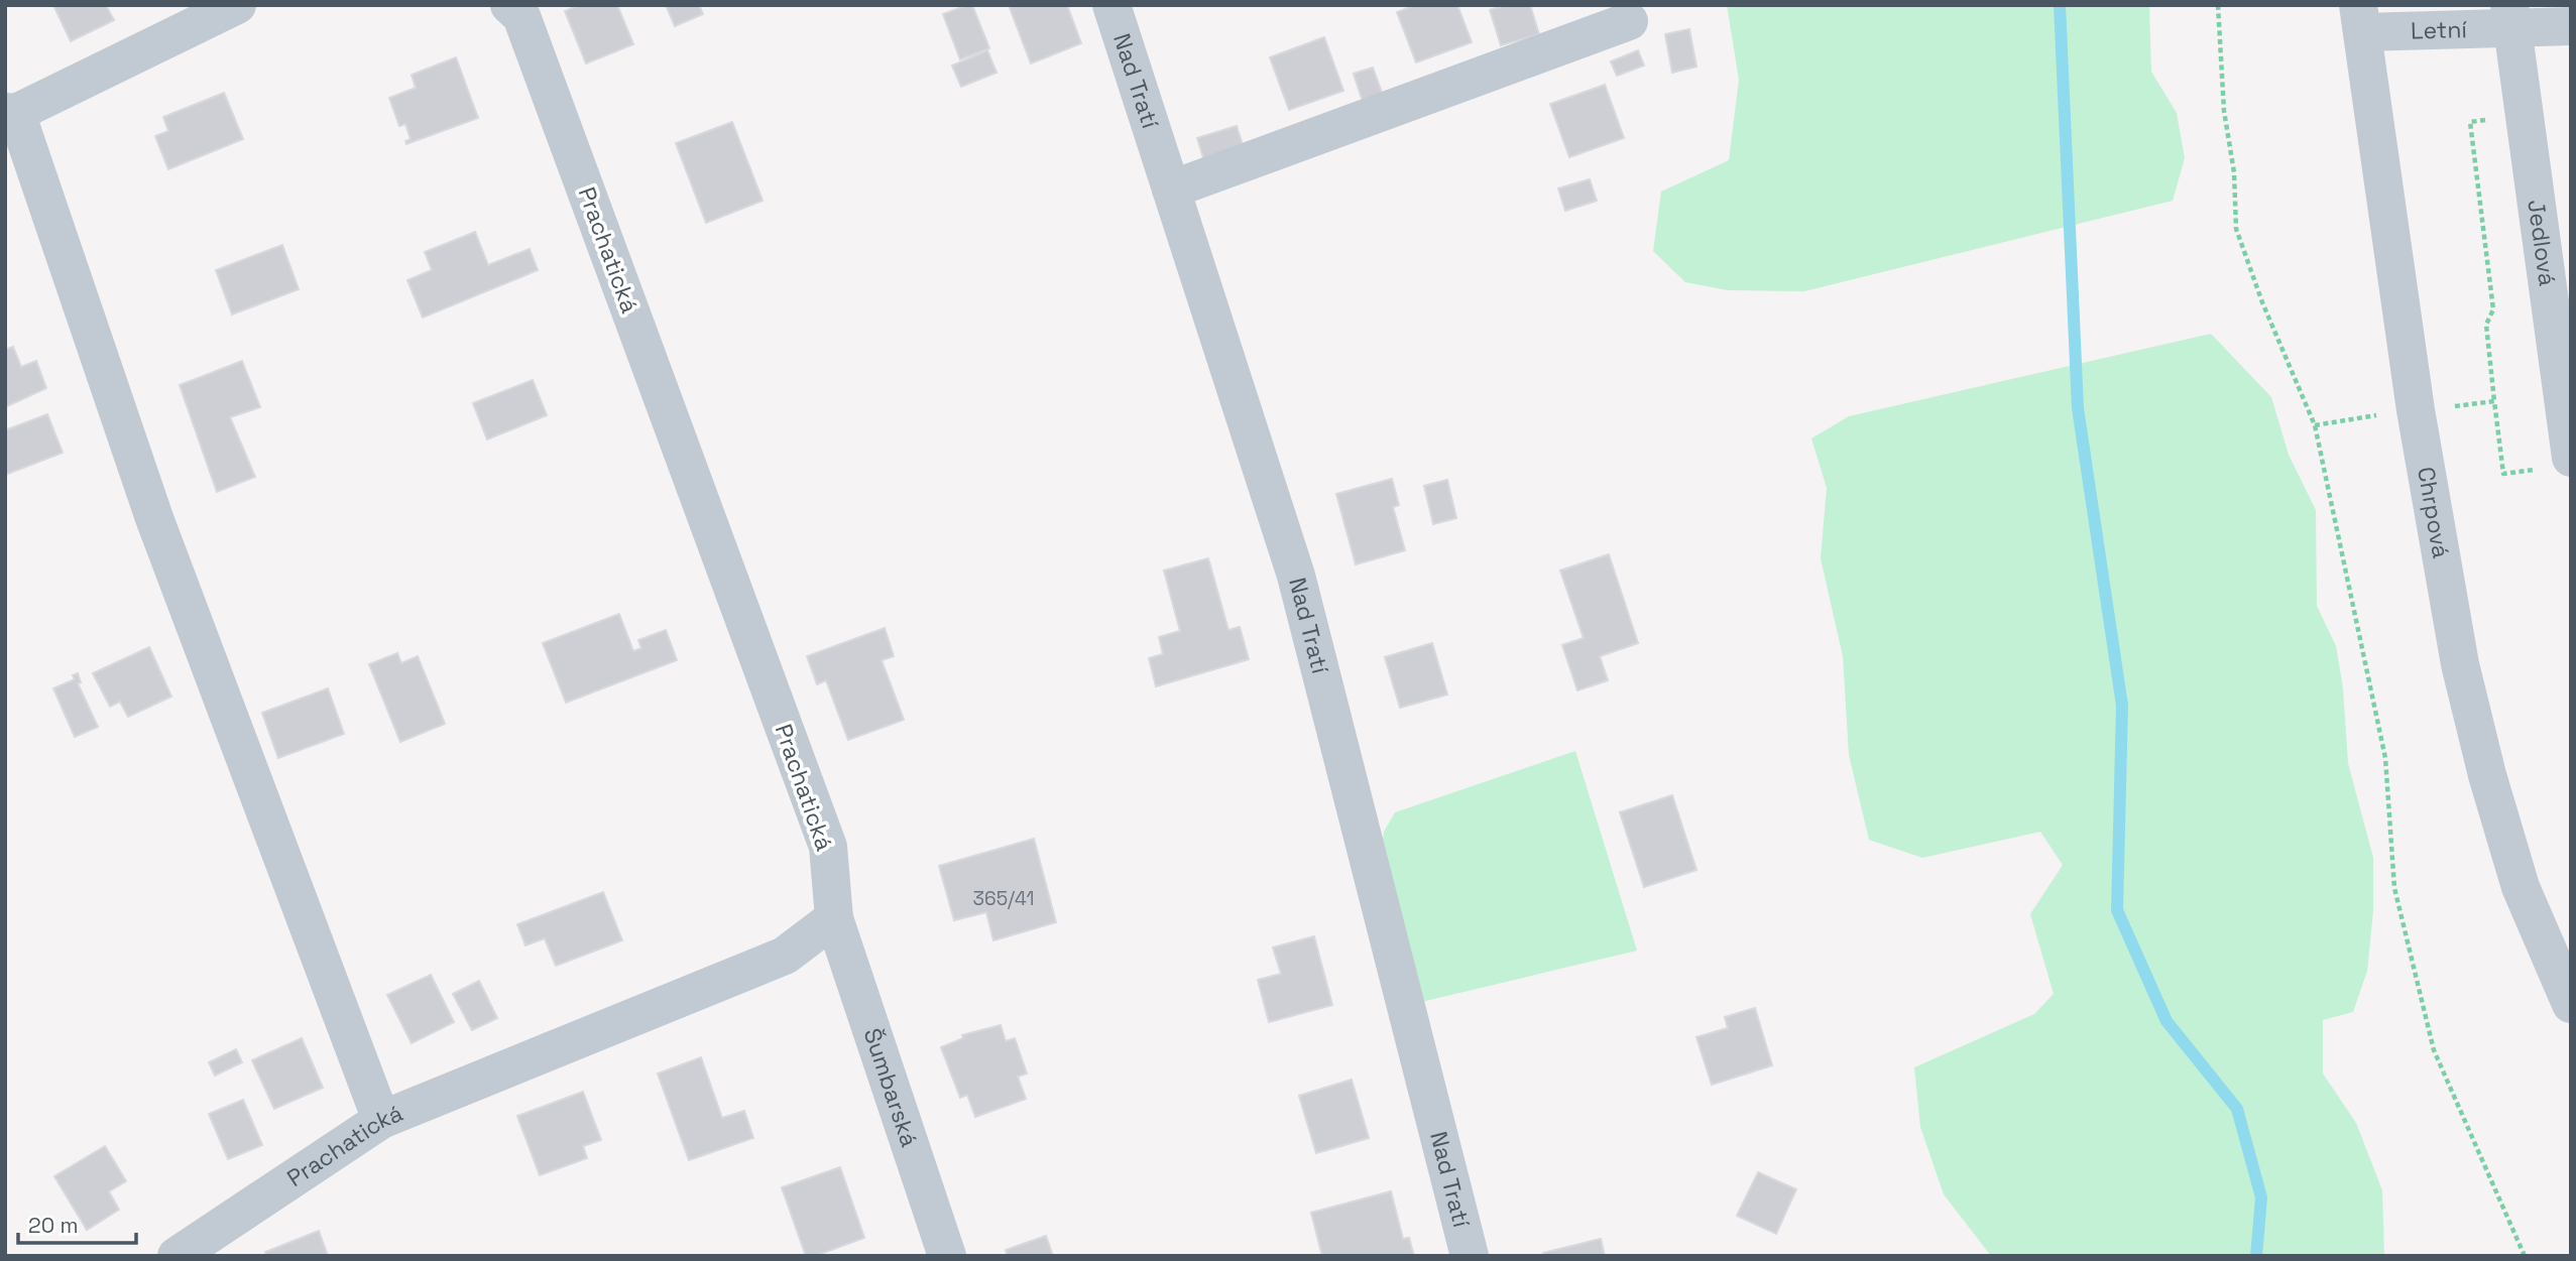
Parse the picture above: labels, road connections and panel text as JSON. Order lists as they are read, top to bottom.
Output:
{
  "streets": {
    "street": [
      "Letní",
      "Nad Tratí",
      "Jedlová",
      "Prachatická",
      "Chrpová",
      "Šumbarská"
    ]
  },
  "crossings": [
    ["Letní", "Jedlová"],
    ["Letní", "Chrpová"],
    ["Prachatická", "Šumbarská"]
  ],
  "house_numbers": ["365/41"],
  "scale_bar": "20 m"
}
